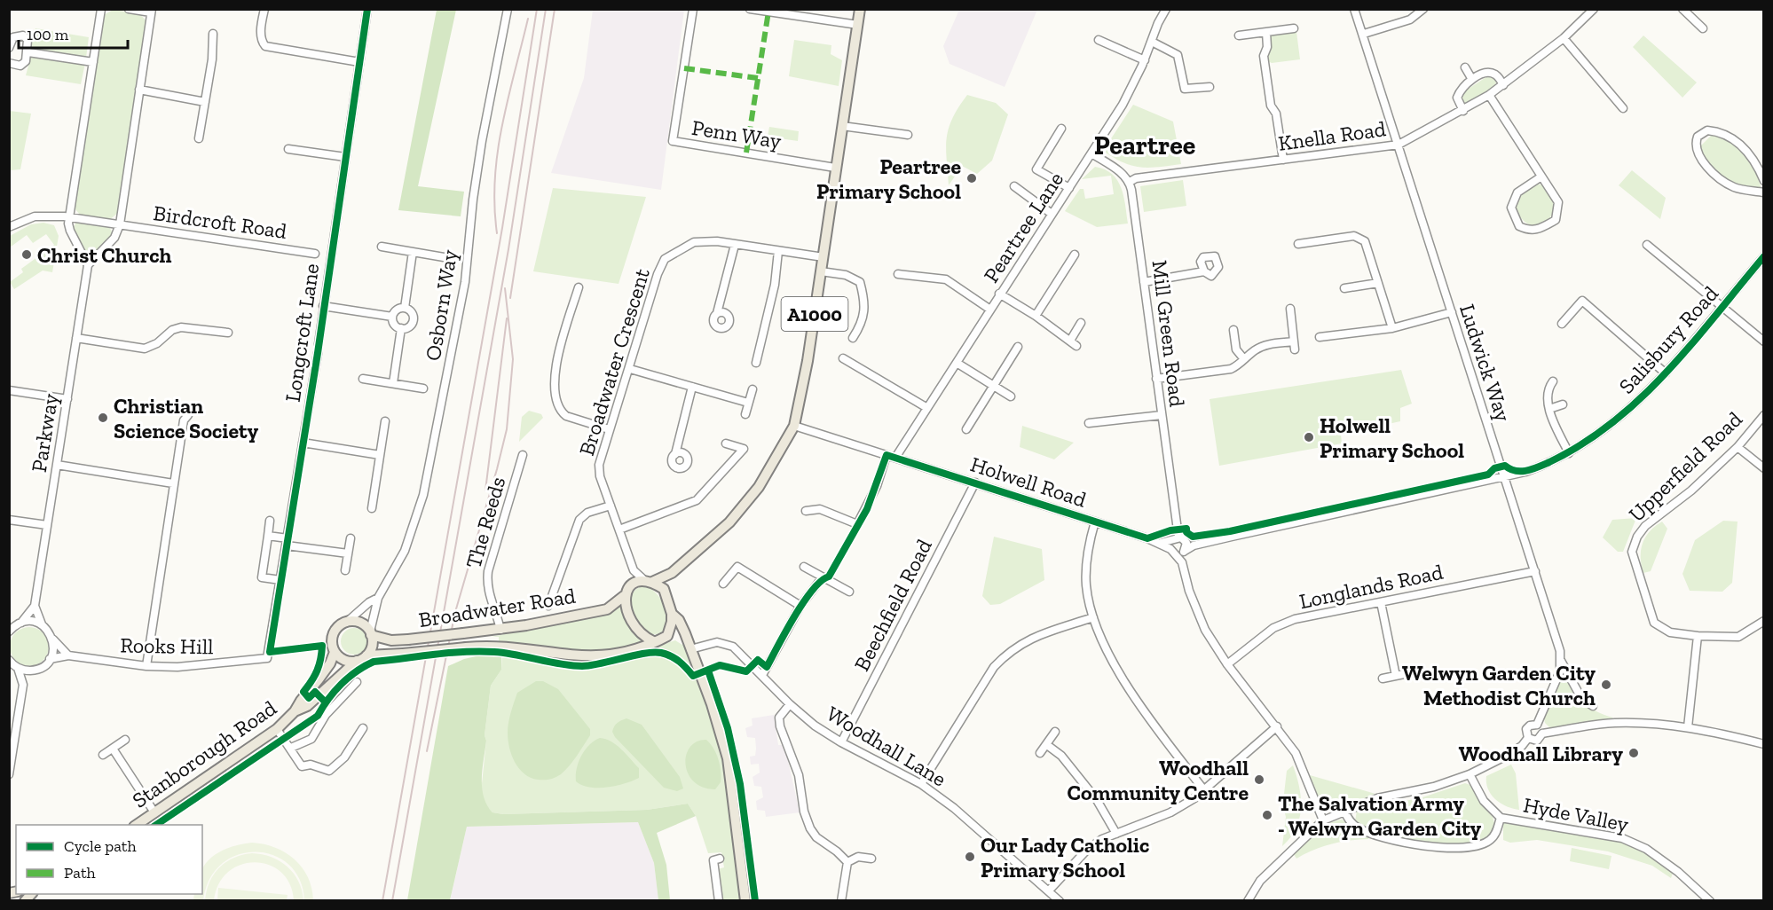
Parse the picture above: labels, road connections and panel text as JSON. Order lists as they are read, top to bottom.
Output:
{
  "streets": {
    "main road": ["A1000", "Broadwater Road", "Stanborough Road"],
    "street": [
      "Penn Way",
      "Knella Road",
      "Birdcroft Road",
      "Peartree Lane",
      "Osborn Way",
      "Longcroft Lane",
      "Mill Green Road",
      "Salisbury Road",
      "Broadwater Crescent",
      "Ludwick Way",
      "Parkway",
      "Upperfield Road",
      "Holwell Road",
      "The Reeds",
      "Longlands Road",
      "Beechfield Road",
      "Rooks Hill",
      "Woodhall Lane",
      "Hyde Valley"
    ]
  },
  "crossings": [
    ["Penn Way", "A1000"],
    ["Knella Road", "Mill Green Road"],
    ["Knella Road", "Ludwick Way"],
    ["Peartree Lane", "Holwell Road"],
    ["Osborn Way", "Broadwater Road"],
    ["Osborn Way", "Stanborough Road"],
    ["A1000", "Broadwater Crescent"],
    ["A1000", "Holwell Road"],
    ["A1000", "Broadwater Road"],
    ["Longcroft Lane", "Rooks Hill"],
    ["Salisbury Road", "Ludwick Way"],
    ["Broadwater Crescent", "Broadwater Road"],
    ["Ludwick Way", "Longlands Road"],
    ["Holwell Road", "Beechfield Road"],
    ["The Reeds", "Broadwater Road"],
    ["Beechfield Road", "Woodhall Lane"],
    ["Broadwater Road", "Stanborough Road"]
  ],
  "districts": ["Peartree"],
  "places": [
    "Peartree Primary School",
    "Christ Church",
    "Christian Science Society",
    "Holwell Primary School",
    "Welwyn Garden City Methodist Church",
    "Woodhall Library",
    "Woodhall Community Centre",
    "The Salvation Army - Welwyn Garden City",
    "Our Lady Catholic Primary School"
  ],
  "legend": ["Cycle path", "Path"],
  "scale_bar": "100 m"
}
